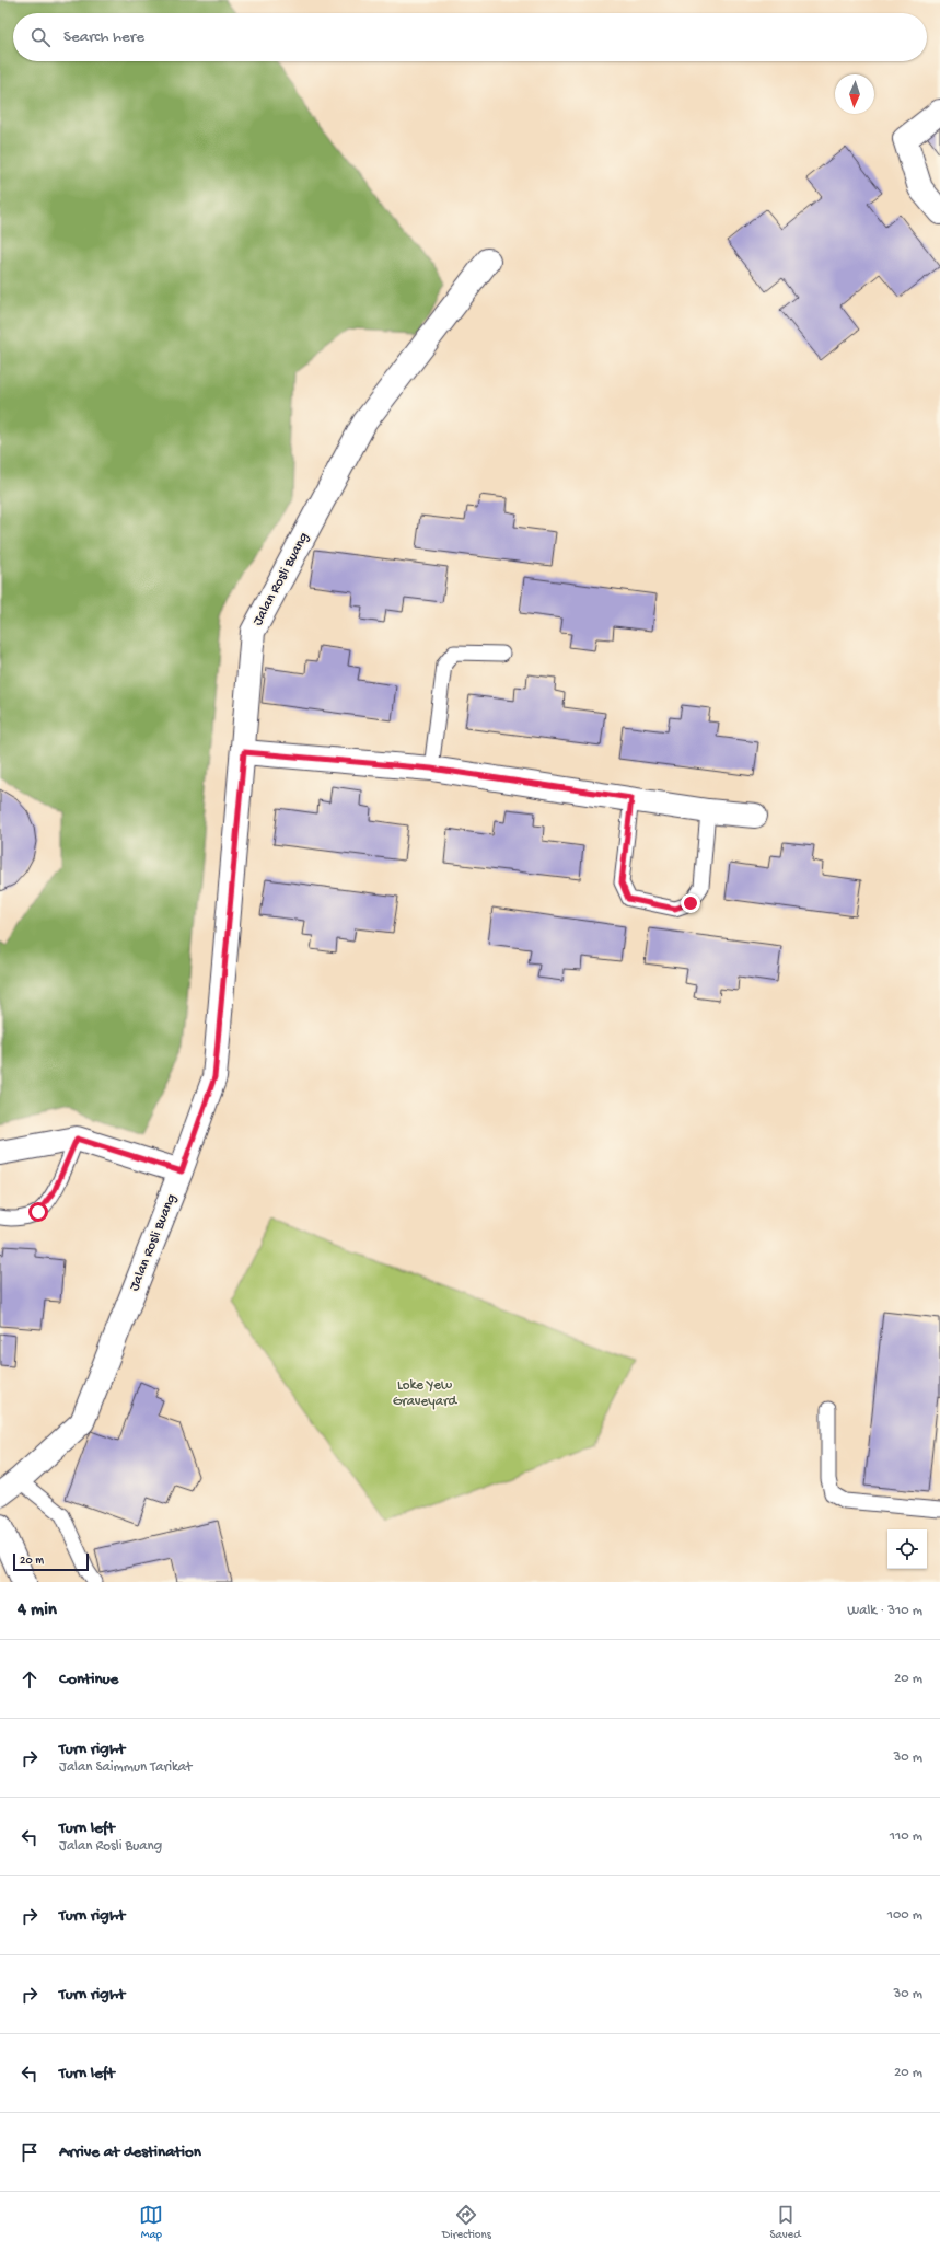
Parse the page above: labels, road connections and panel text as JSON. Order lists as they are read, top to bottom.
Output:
{
  "streets": {
    "street": ["Jalan Rosli Buang"]
  },
  "parks": ["Loke Yew Graveyard"],
  "scale_bar": "20 m",
  "north": "bottom",
  "page": {
    "search": "Search here",
    "scale": "20 m",
    "heading": ["4 min", "Walk · 310 m"],
    "list": [
      ["Continue", "20 m"],
      ["Turn right", "Jalan Saimmun Tarikat", "30 m"],
      ["Turn left", "Jalan Rosli Buang", "110 m"],
      ["Turn right", "100 m"],
      ["Turn right", "30 m"],
      ["Turn left", "20 m"],
      "Arrive at destination"
    ],
    "nav": ["Map", "Directions", "Saved"]
  }
}
